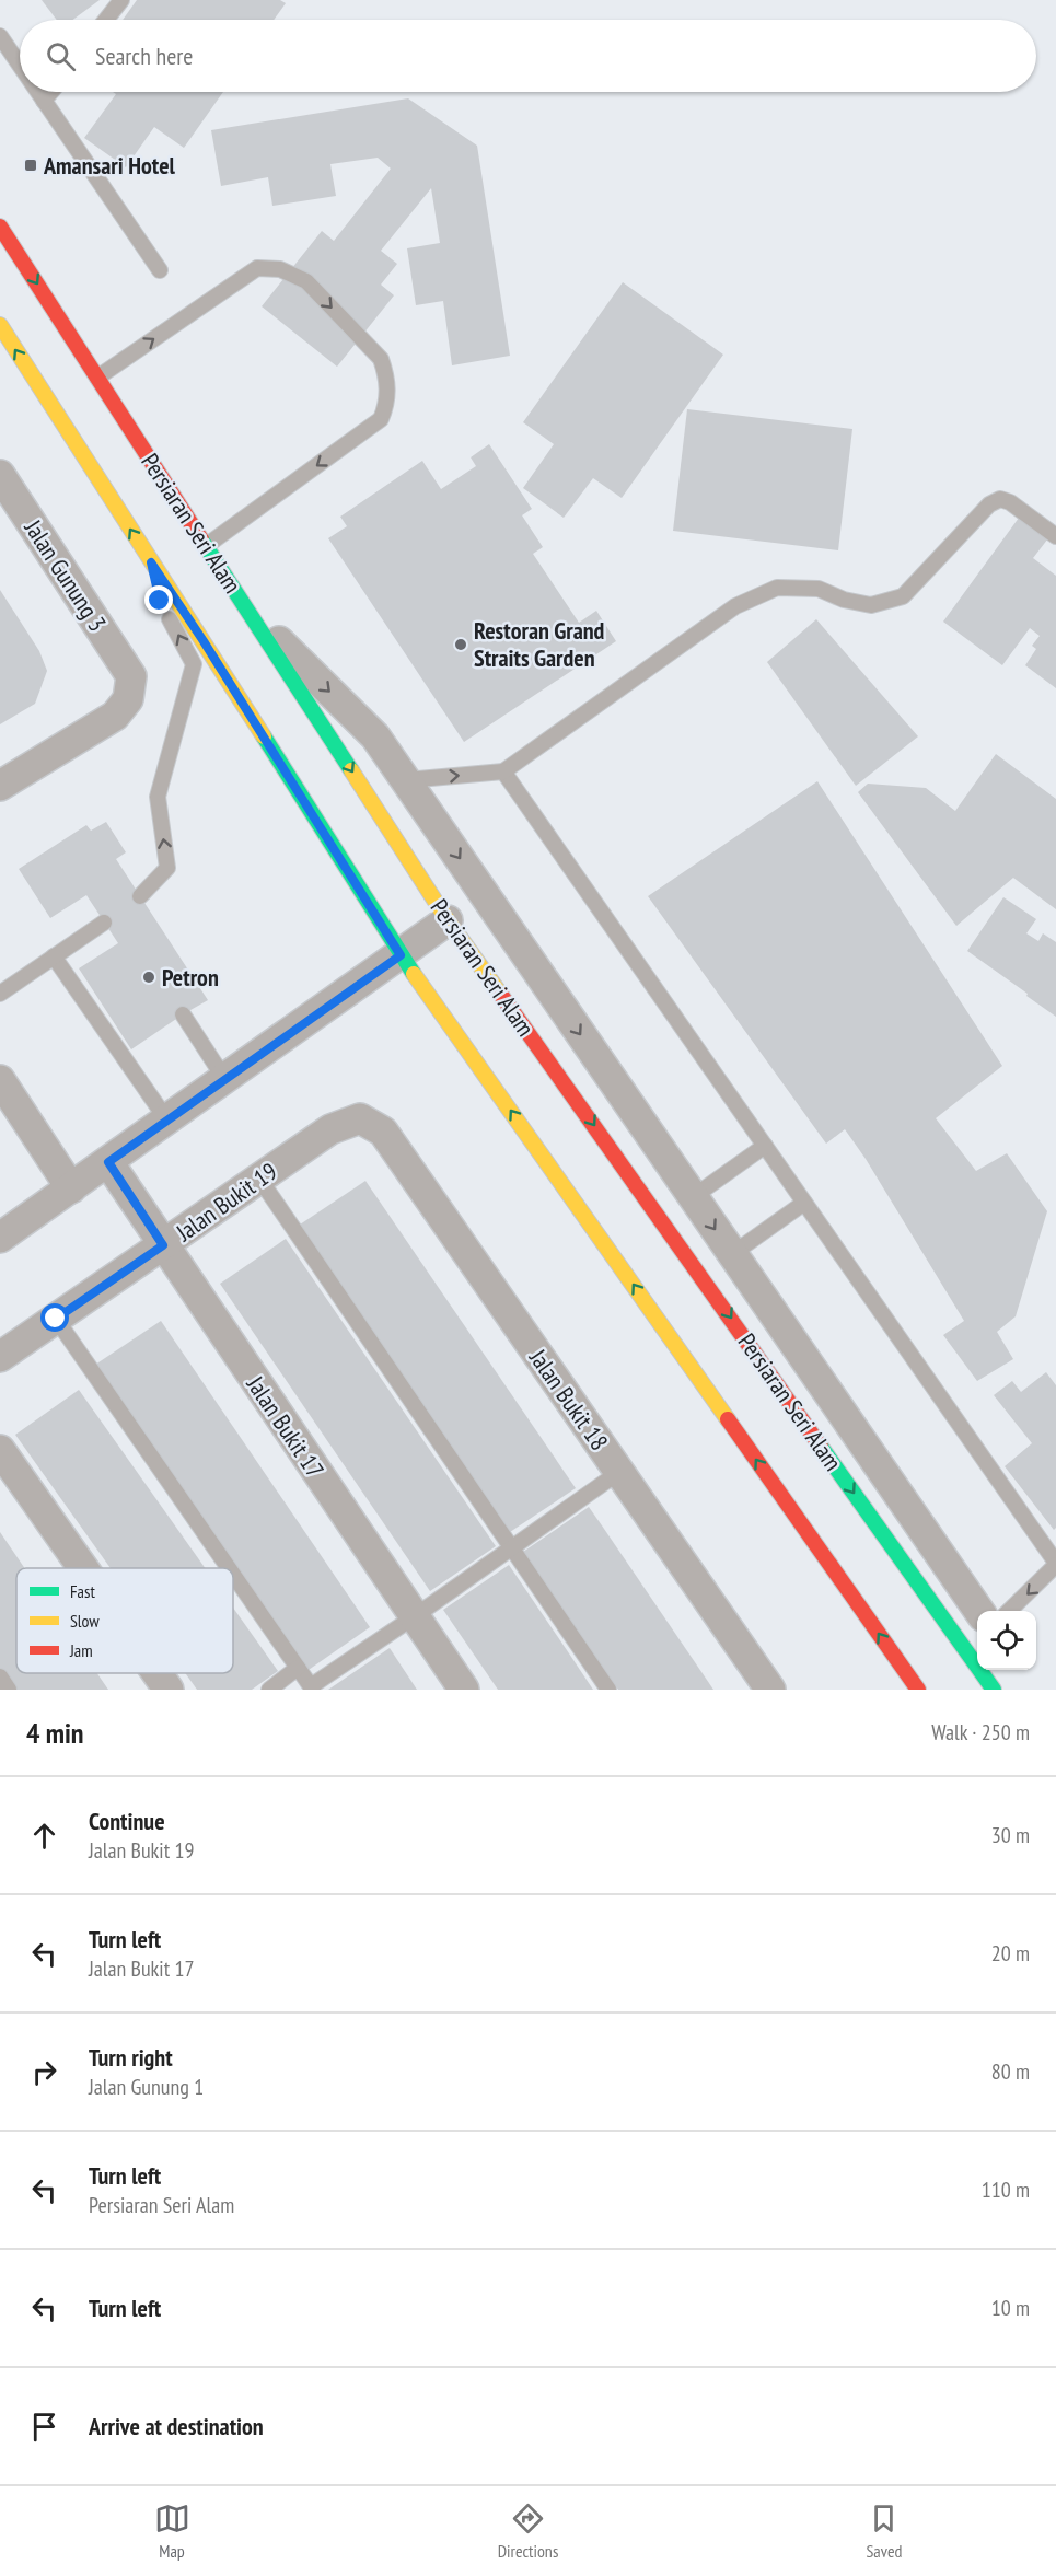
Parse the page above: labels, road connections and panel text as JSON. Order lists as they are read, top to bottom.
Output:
{
  "streets": {
    "main road": ["Persiaran Seri Alam"],
    "street": [
      "Jalan Gunung 3",
      "Jalan Bukit 19",
      "Jalan Bukit 18",
      "Jalan Bukit 17"
    ]
  },
  "crossings": [
    ["Jalan Bukit 19", "Jalan Bukit 18"],
    ["Jalan Bukit 19", "Jalan Bukit 17"]
  ],
  "places": {
    "transit": ["Amansari Hotel"],
    "other": ["Restoran Grand Straits Garden", "Petron"]
  },
  "legend": ["Fast", "Slow", "Jam"],
  "page": {
    "search": "Search here",
    "heading": ["4 min", "Walk · 250 m"],
    "list": [
      ["Continue", "Jalan Bukit 19", "30 m"],
      ["Turn left", "Jalan Bukit 17", "20 m"],
      ["Turn right", "Jalan Gunung 1", "80 m"],
      ["Turn left", "Persiaran Seri Alam", "110 m"],
      ["Turn left", "10 m"],
      "Arrive at destination"
    ],
    "nav": ["Map", "Directions", "Saved"]
  }
}
